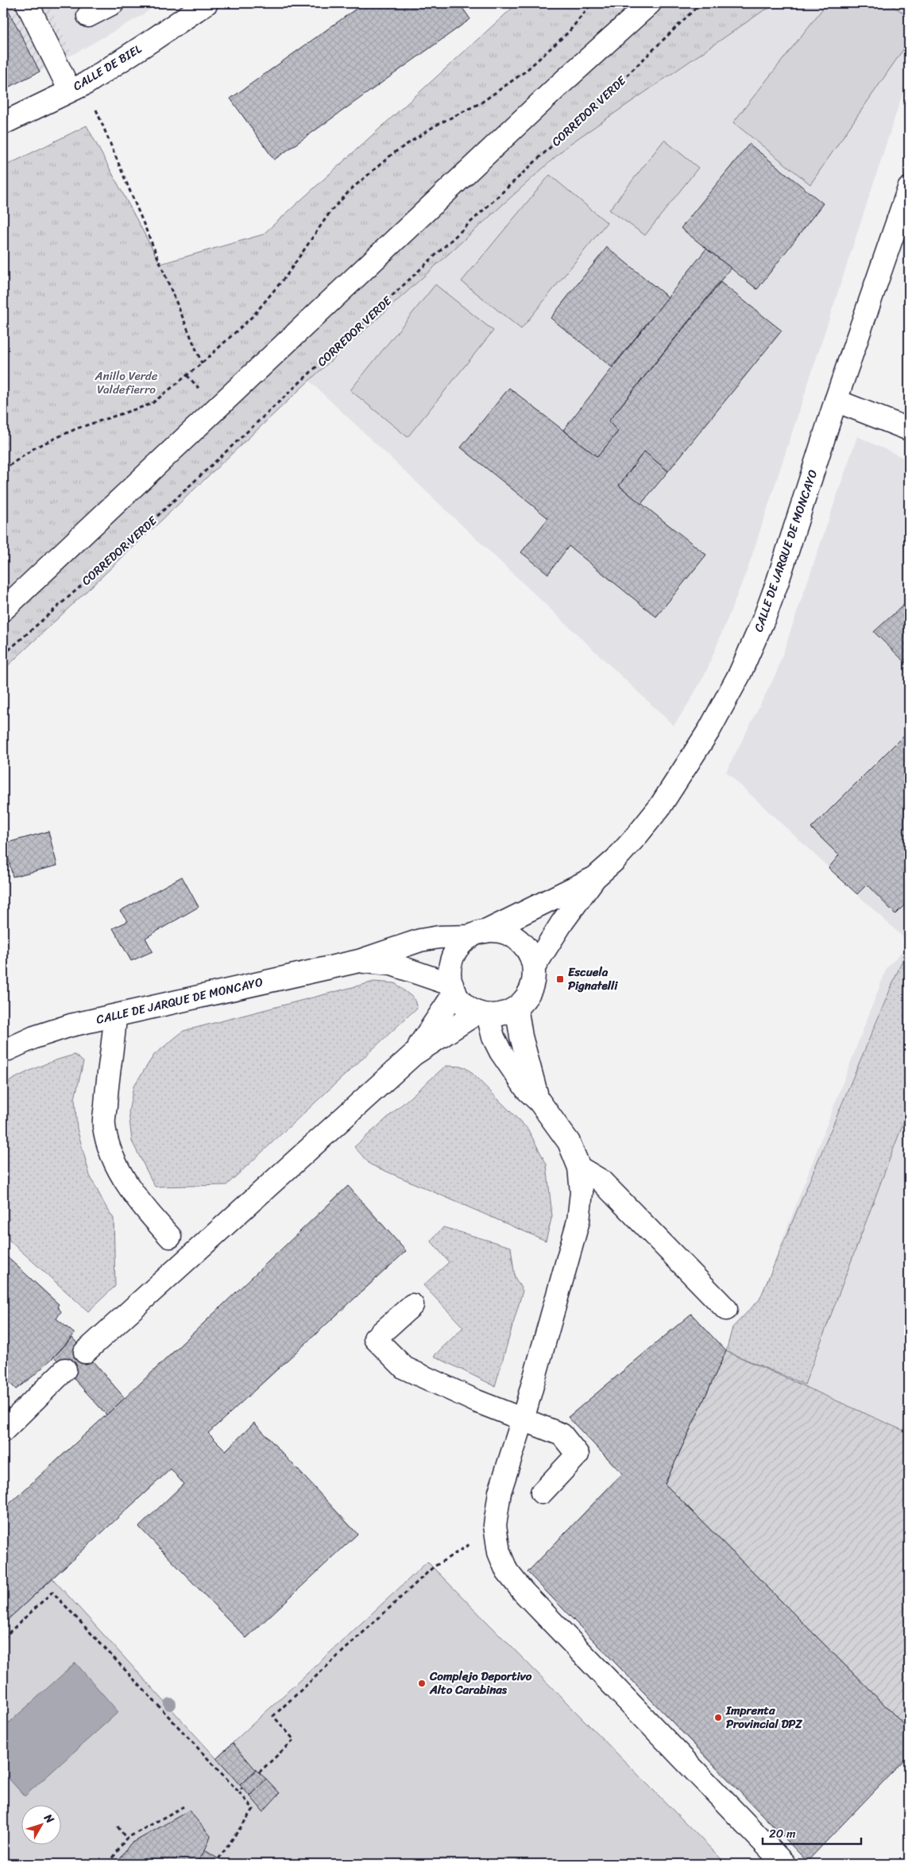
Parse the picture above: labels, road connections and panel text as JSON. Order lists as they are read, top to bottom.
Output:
{
  "streets": {
    "street": ["CALLE DE BIEL", "CALLE DE JARQUE DE MONCAYO"],
    "path": ["CORREDOR VERDE"]
  },
  "parks": ["Anillo Verde Valdefierro"],
  "places": {
    "transit": ["Escuela Pignatelli"],
    "other": ["Complejo Deportivo Alto Carabinas", "Imprenta Provincial DPZ"]
  },
  "scale_bar": "20 m",
  "north": "top right"
}
